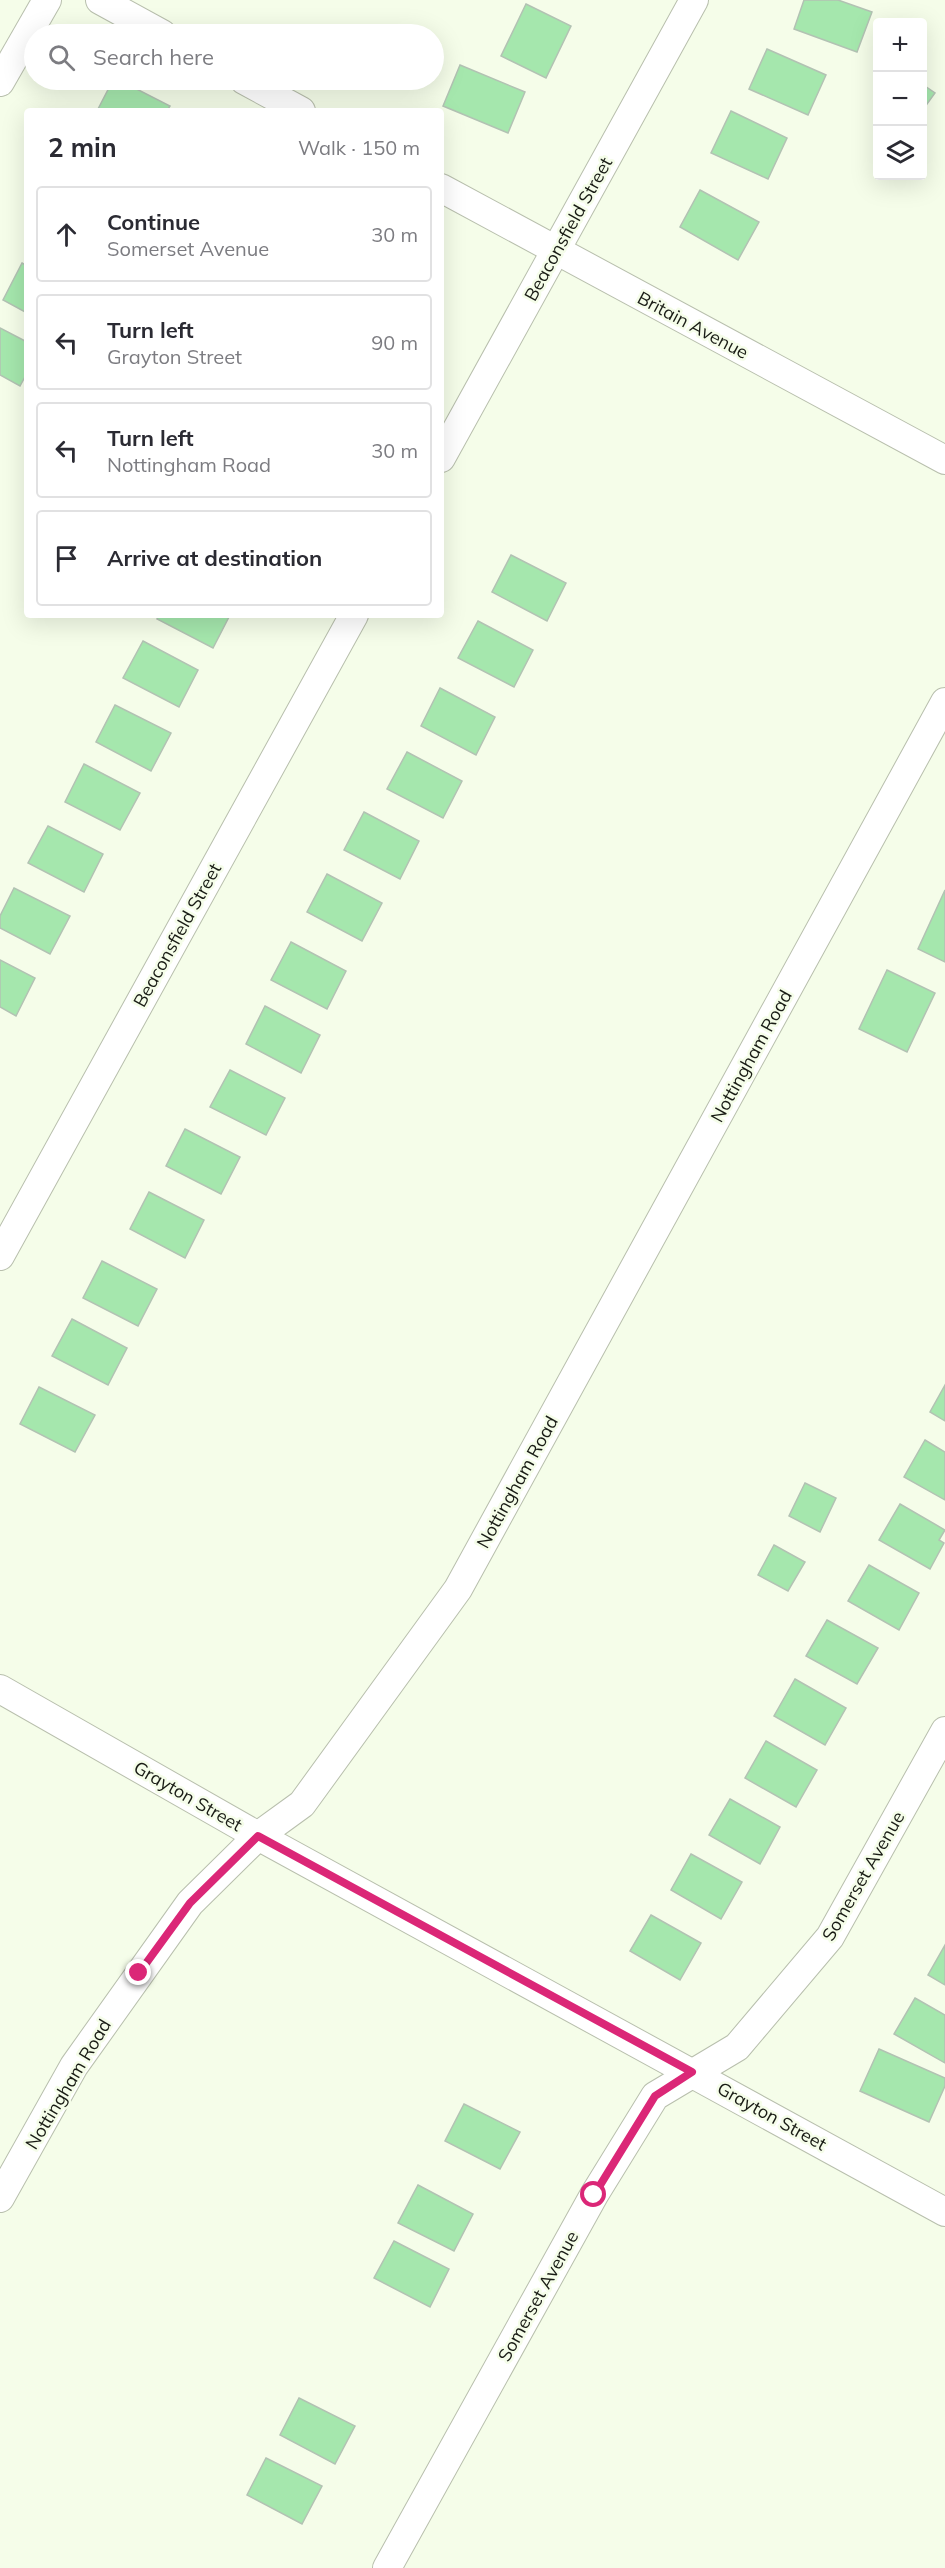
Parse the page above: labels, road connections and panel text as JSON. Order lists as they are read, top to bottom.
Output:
{
  "streets": {
    "street": [
      "Beaconsfield Street",
      "Britain Avenue",
      "Nottingham Road",
      "Grayton Street",
      "Somerset Avenue"
    ]
  },
  "crossings": [
    ["Beaconsfield Street", "Britain Avenue"],
    ["Nottingham Road", "Grayton Street"],
    ["Grayton Street", "Somerset Avenue"]
  ],
  "page": {
    "map_buttons": ["+", "−"],
    "search": "Search here",
    "heading": ["2 min", "Walk · 150 m"],
    "list": [
      ["Continue", "Somerset Avenue", "30 m"],
      ["Turn left", "Grayton Street", "90 m"],
      ["Turn left", "Nottingham Road", "30 m"],
      "Arrive at destination"
    ]
  }
}
